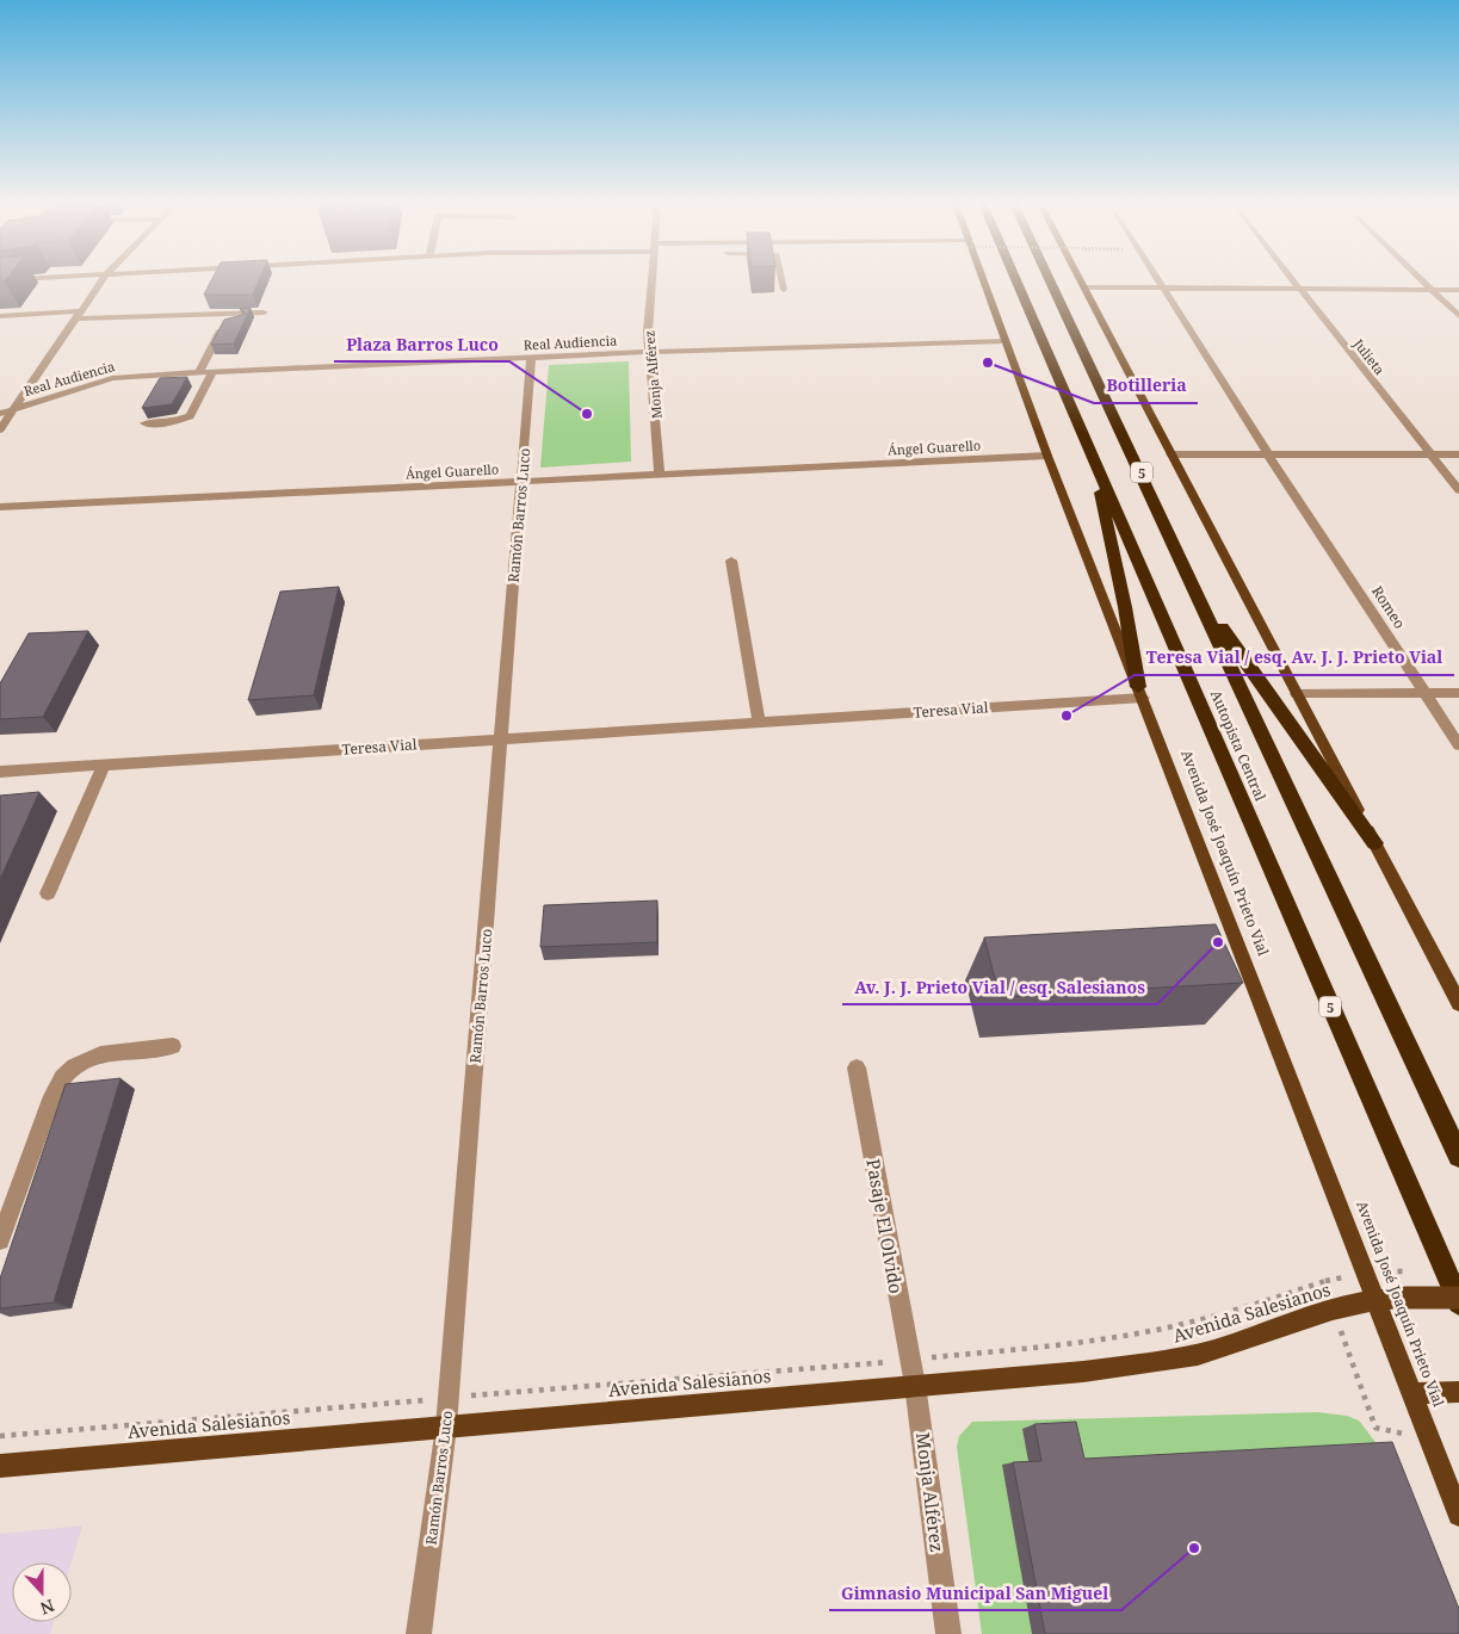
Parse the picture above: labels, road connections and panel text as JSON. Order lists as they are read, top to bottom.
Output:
{
  "streets": {
    "highway": ["5", "Autopista Central"],
    "main road": ["Avenida José Joaquín Prieto Vial", "Avenida Salesianos"],
    "street": [
      "Real Audiencia",
      "Julieta",
      "Monja Alférez",
      "Ángel Guarello",
      "Ramón Barros Luco",
      "Romeo",
      "Teresa Vial",
      "Pasaje El Olvido"
    ]
  },
  "crossings": [
    ["Real Audiencia", "Monja Alférez"],
    ["Real Audiencia", "Ramón Barros Luco"],
    ["Real Audiencia", "Avenida José Joaquín Prieto Vial"],
    ["Monja Alférez", "Ángel Guarello"],
    ["Monja Alférez", "Pasaje El Olvido"],
    ["Monja Alférez", "Avenida Salesianos"],
    ["Ángel Guarello", "Ramón Barros Luco"],
    ["Ángel Guarello", "Avenida José Joaquín Prieto Vial"],
    ["Ramón Barros Luco", "Teresa Vial"],
    ["Ramón Barros Luco", "Avenida Salesianos"],
    ["Teresa Vial", "Avenida José Joaquín Prieto Vial"],
    ["Avenida José Joaquín Prieto Vial", "Avenida Salesianos"],
    ["Pasaje El Olvido", "Avenida Salesianos"]
  ],
  "places": [
    "Botilleria",
    "Plaza Barros Luco",
    "Teresa Vial / esq. Av. J. J. Prieto Vial",
    "Av. J. J. Prieto Vial / esq. Salesianos",
    "Gimnasio Municipal San Miguel"
  ],
  "north": "bottom"
}
